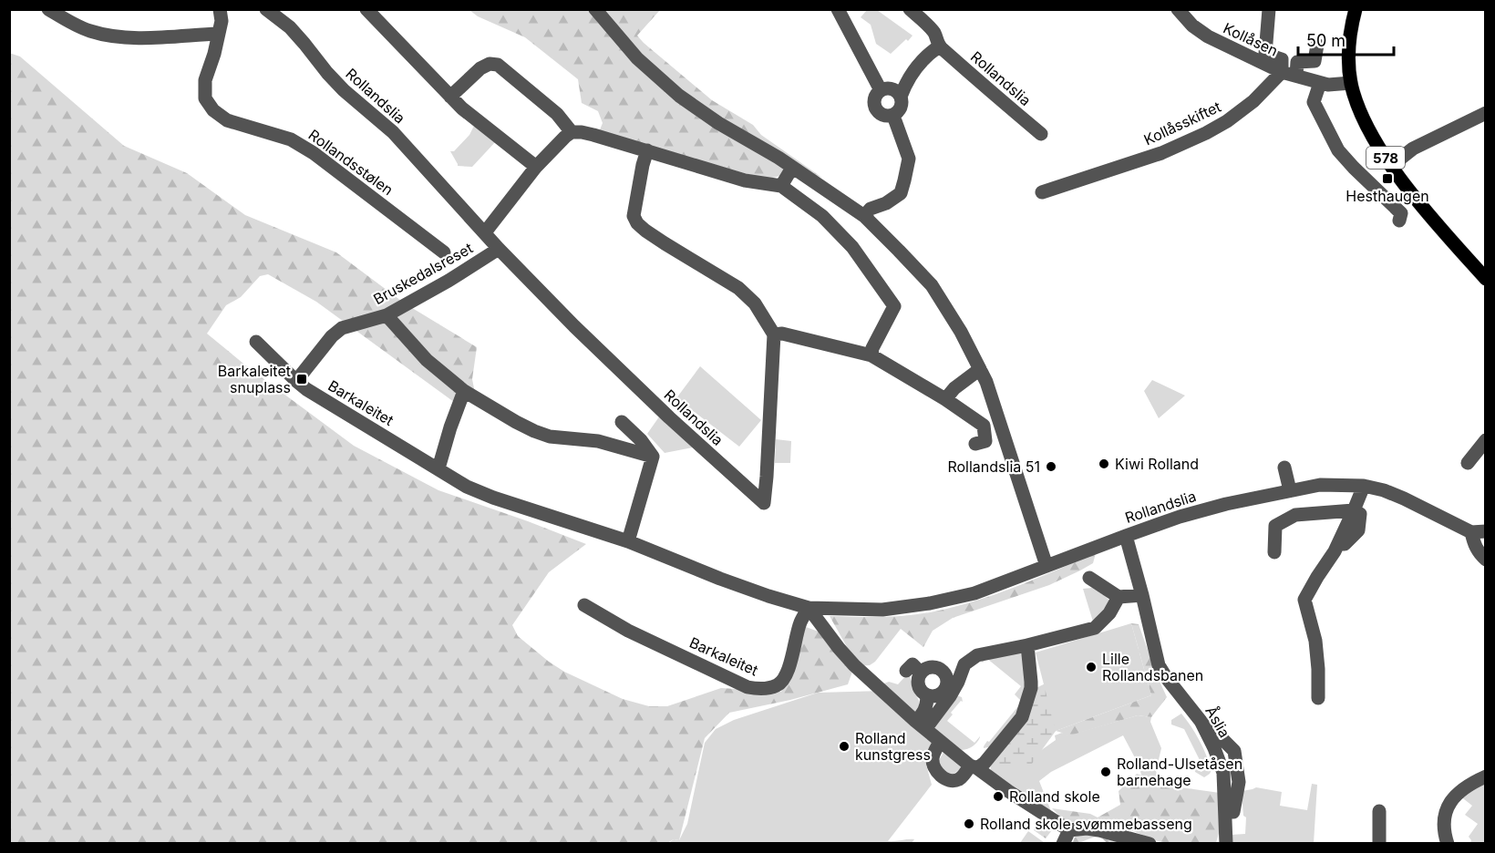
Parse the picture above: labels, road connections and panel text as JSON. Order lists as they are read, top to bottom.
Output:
{
  "streets": {
    "main road": ["578"],
    "street": [
      "Kollåsen",
      "Rollandslia",
      "Kollåsskiftet",
      "Rollandsstølen",
      "Bruskedalsreset",
      "Barkaleitet",
      "Åslia"
    ]
  },
  "crossings": [
    ["Kollåsen", "Kollåsskiftet"],
    ["Kollåsen", "578"],
    ["Rollandslia", "Bruskedalsreset"],
    ["Rollandslia", "Barkaleitet"],
    ["Rollandslia", "Åslia"],
    ["Bruskedalsreset", "Barkaleitet"]
  ],
  "places": {
    "transit": ["Hesthaugen", "Barkaleitet snuplass"],
    "other": [
      "Kiwi Rolland",
      "Rollandslia 51",
      "Lille Rollandsbanen",
      "Rolland kunstgress",
      "Rolland-Ulsetåsen barnehage",
      "Rolland skole",
      "Rolland skole svømmebasseng"
    ]
  },
  "scale_bar": "50 m"
}
